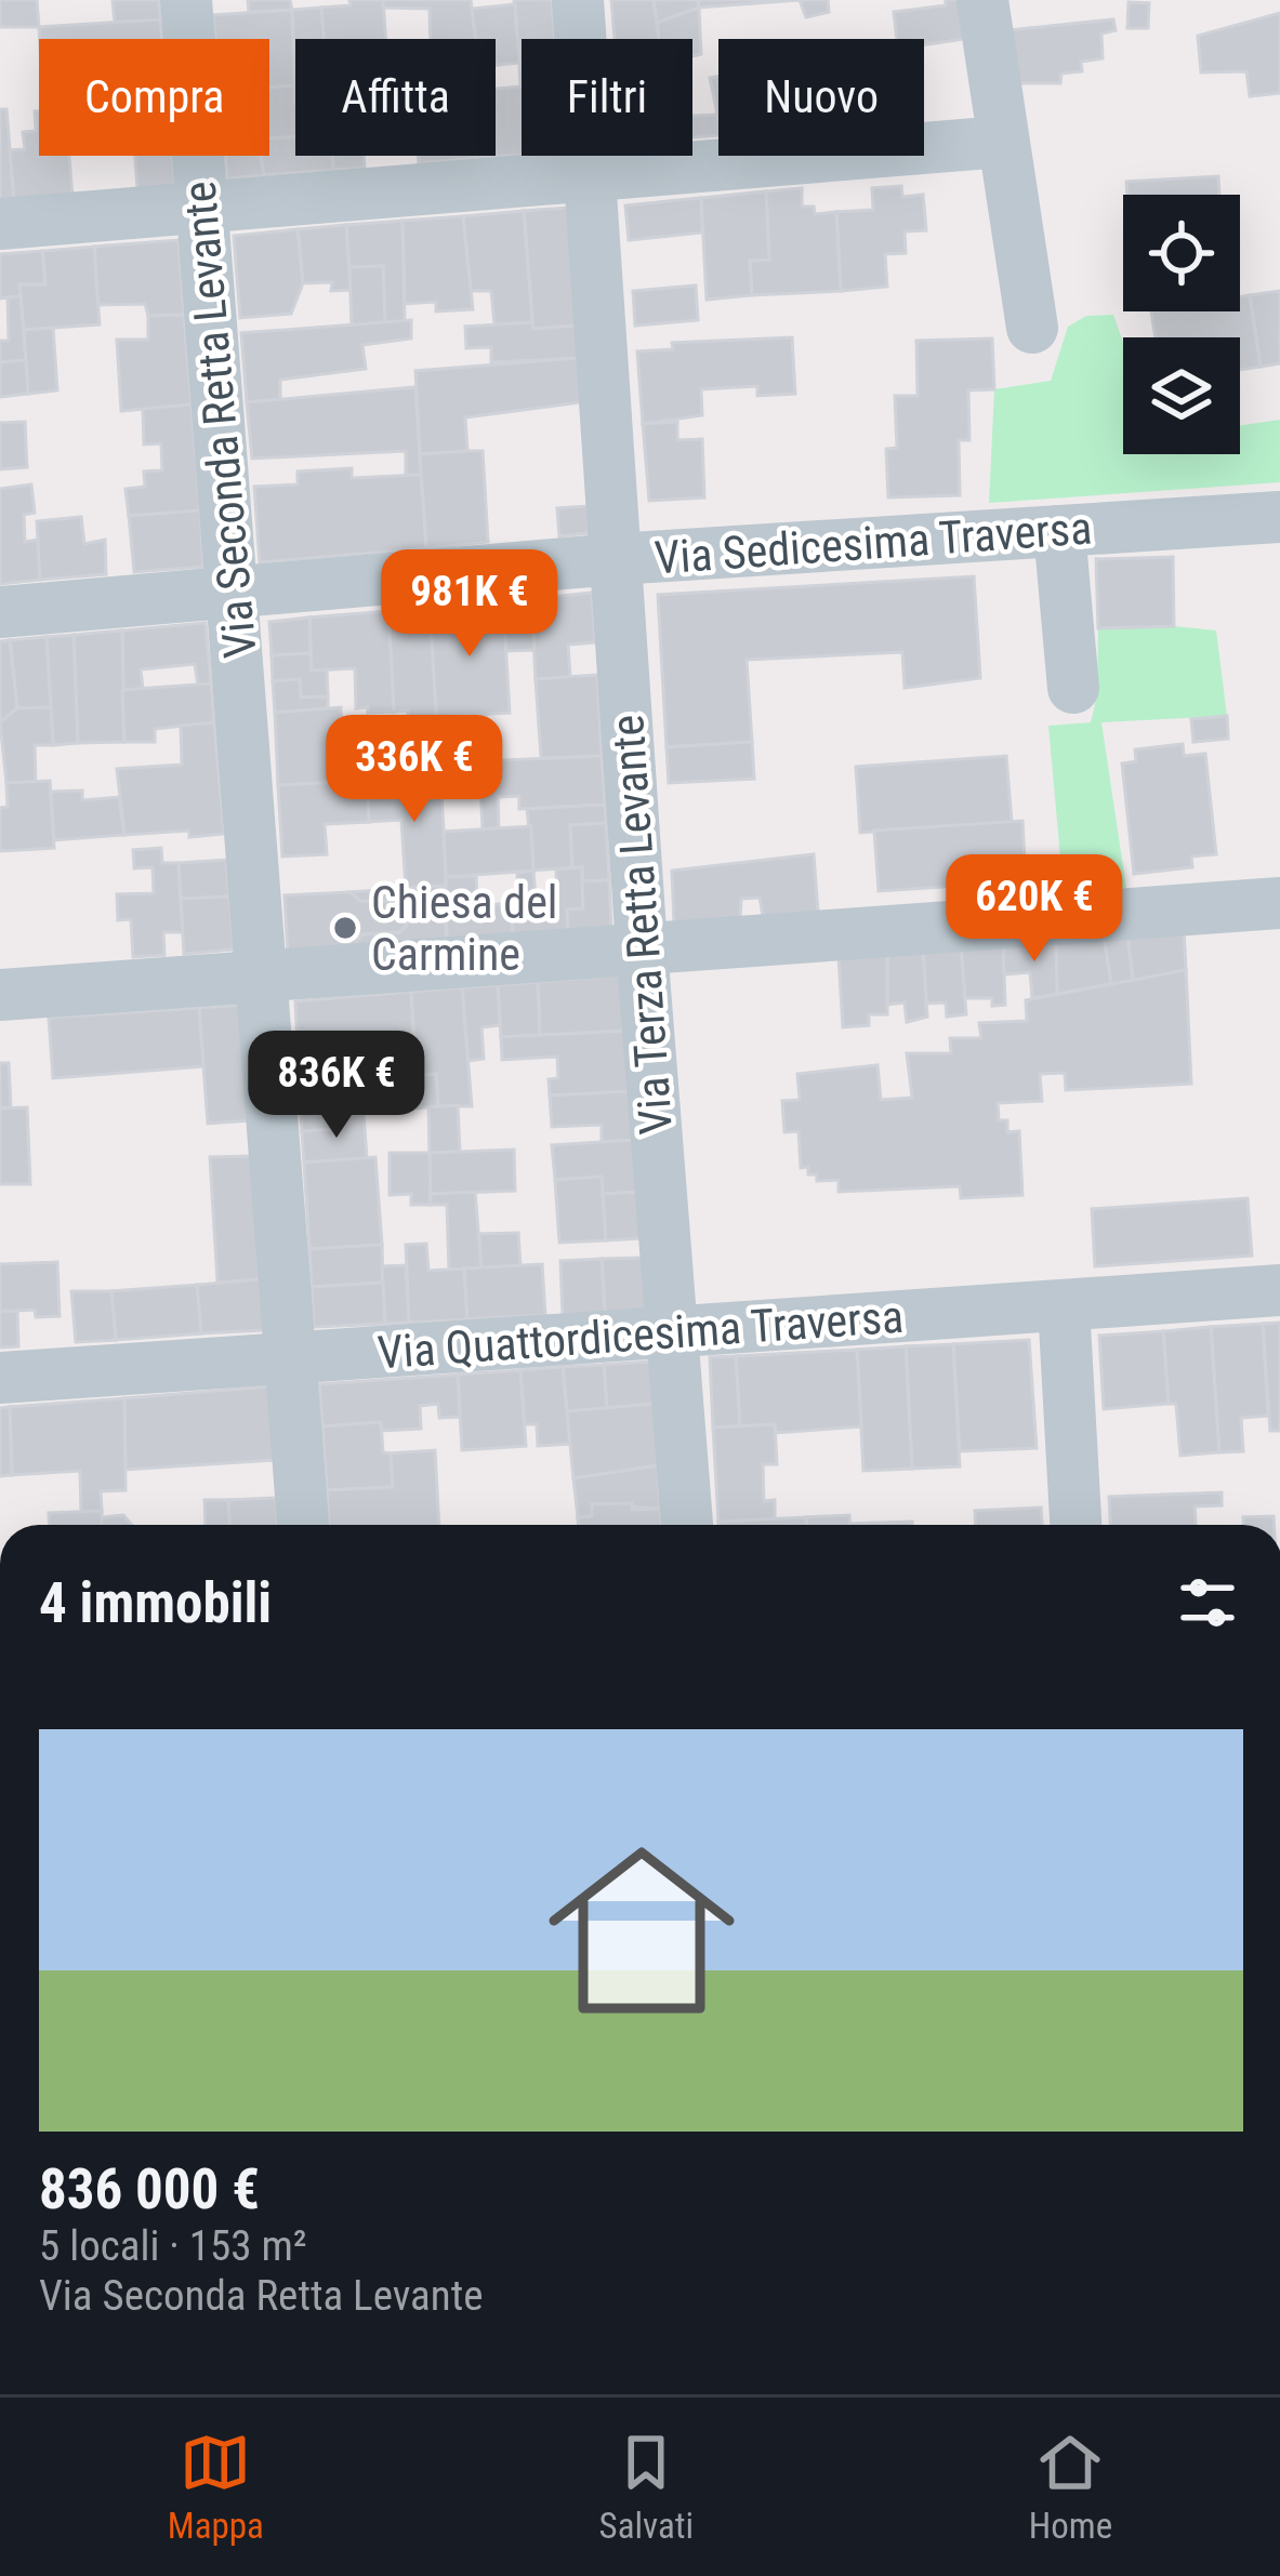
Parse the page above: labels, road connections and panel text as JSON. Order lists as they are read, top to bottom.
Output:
{
  "streets": {
    "street": [
      "Via Seconda Retta Levante",
      "Via Sedicesima Traversa",
      "Via Terza Retta Levante",
      "Via Quattordicesima Traversa"
    ]
  },
  "crossings": [
    ["Via Seconda Retta Levante", "Via Sedicesima Traversa"],
    ["Via Seconda Retta Levante", "Via Quattordicesima Traversa"],
    ["Via Sedicesima Traversa", "Via Terza Retta Levante"],
    ["Via Terza Retta Levante", "Via Quattordicesima Traversa"]
  ],
  "places": ["Chiesa del Carmine"],
  "page": {
    "chip": [
      "Compra",
      "Affitta",
      "Filtri",
      "Nuovo"
    ],
    "price": [
      "981K €",
      "336K €",
      "620K €",
      "836K €"
    ],
    "heading": "4 immobili",
    "list": [
      {
        "name": "836 000 €",
        "note": "5 locali · 153 m² · Via Seconda Retta Levante"
      }
    ],
    "tabs": ["Mappa", "Salvati", "Home"]
  }
}
